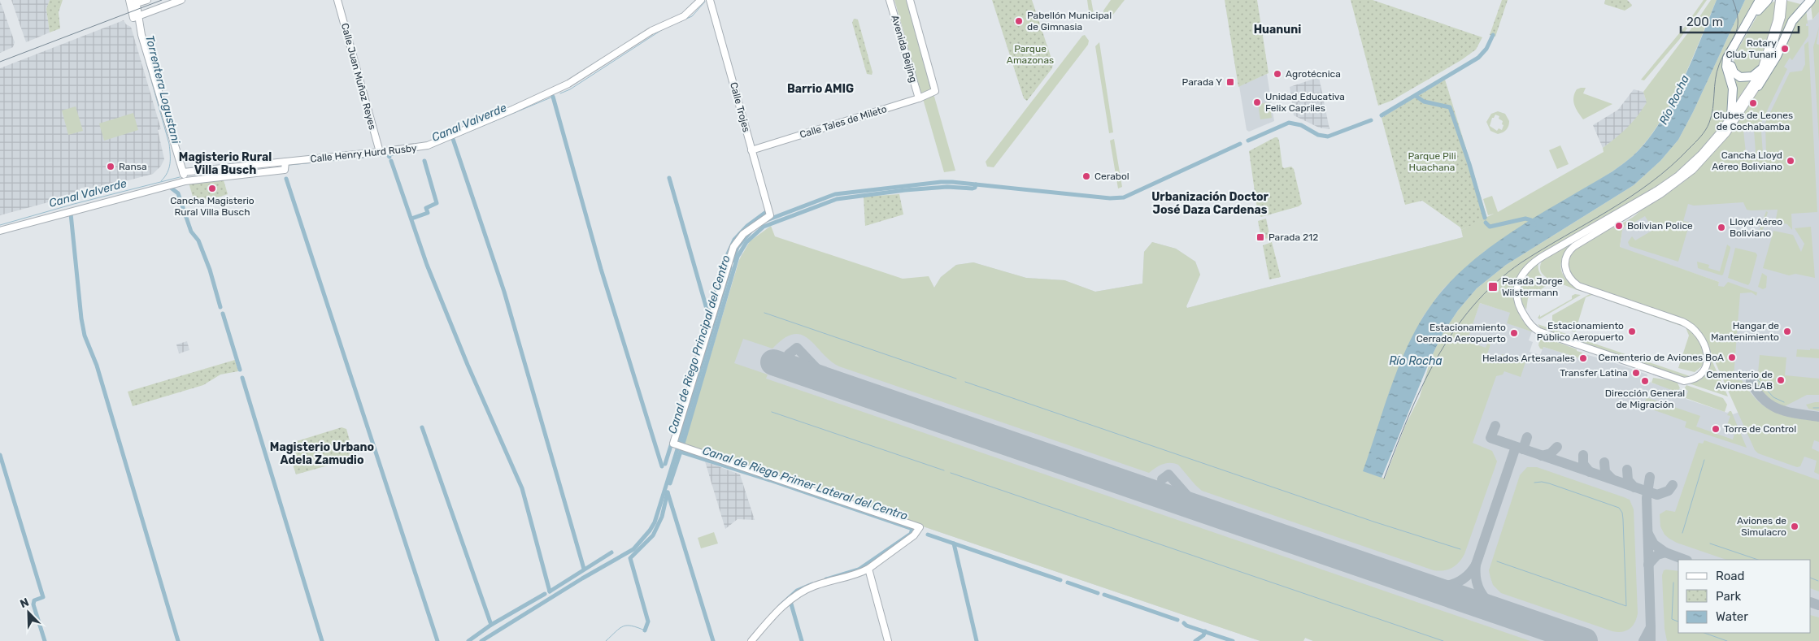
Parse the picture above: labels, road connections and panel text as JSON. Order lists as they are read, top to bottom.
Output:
{
  "streets": {
    "street": [
      "Avenida Beijing",
      "Calle Juan Muñoz Reyes",
      "Calle Trojes",
      "Calle Tales de Mileto",
      "Calle Henry Hurd Rusby"
    ]
  },
  "crossings": [
    ["Avenida Beijing", "Calle Tales de Mileto"],
    ["Calle Juan Muñoz Reyes", "Calle Henry Hurd Rusby"],
    ["Calle Trojes", "Calle Tales de Mileto"]
  ],
  "districts": [
    "Huanuni",
    "Barrio AMIG",
    "Magisterio Rural Villa Busch",
    "Urbanización Doctor José Daza Cardenas",
    "Magisterio Urbano Adela Zamudio"
  ],
  "water": [
    "Torrentera Logustani",
    "Río Rocha",
    "Canal Valverde",
    "Canal de Riego Principal del Centro",
    "Canal de Riego Primer Lateral del Centro"
  ],
  "parks": ["Parque Amazonas", "Parque Pili Huachana"],
  "places": {
    "other": [
      "Pabellón Municipal de Gimnasia",
      "Rotary Club Tunari",
      "Agrotécnica",
      "Unidad Educativa Felix Capriles",
      "Clubes de Leones de Cochabamba",
      "Cancha Lloyd Aéreo Boliviano",
      "Ransa",
      "Cerabol",
      "Cancha Magisterio Rural Villa Busch",
      "Bolivian Police",
      "Lloyd Aéreo Boliviano",
      "Estacionamiento Público Aeropuerto",
      "Hangar de Mantenimiento",
      "Estacionamiento Cerrado Aeropuerto",
      "Cementerio de Aviones BoA",
      "Helados Artesanales",
      "Transfer Latina",
      "Cementerio de Aviones LAB",
      "Dirección General de Migración",
      "Torre de Control",
      "Aviones de Simulacro"
    ],
    "transit": ["Parada Y", "Parada 212", "Parada Jorge Wilstermann"]
  },
  "legend": ["Road", "Park", "Water"],
  "scale_bar": "200 m",
  "north": "top left"
}
